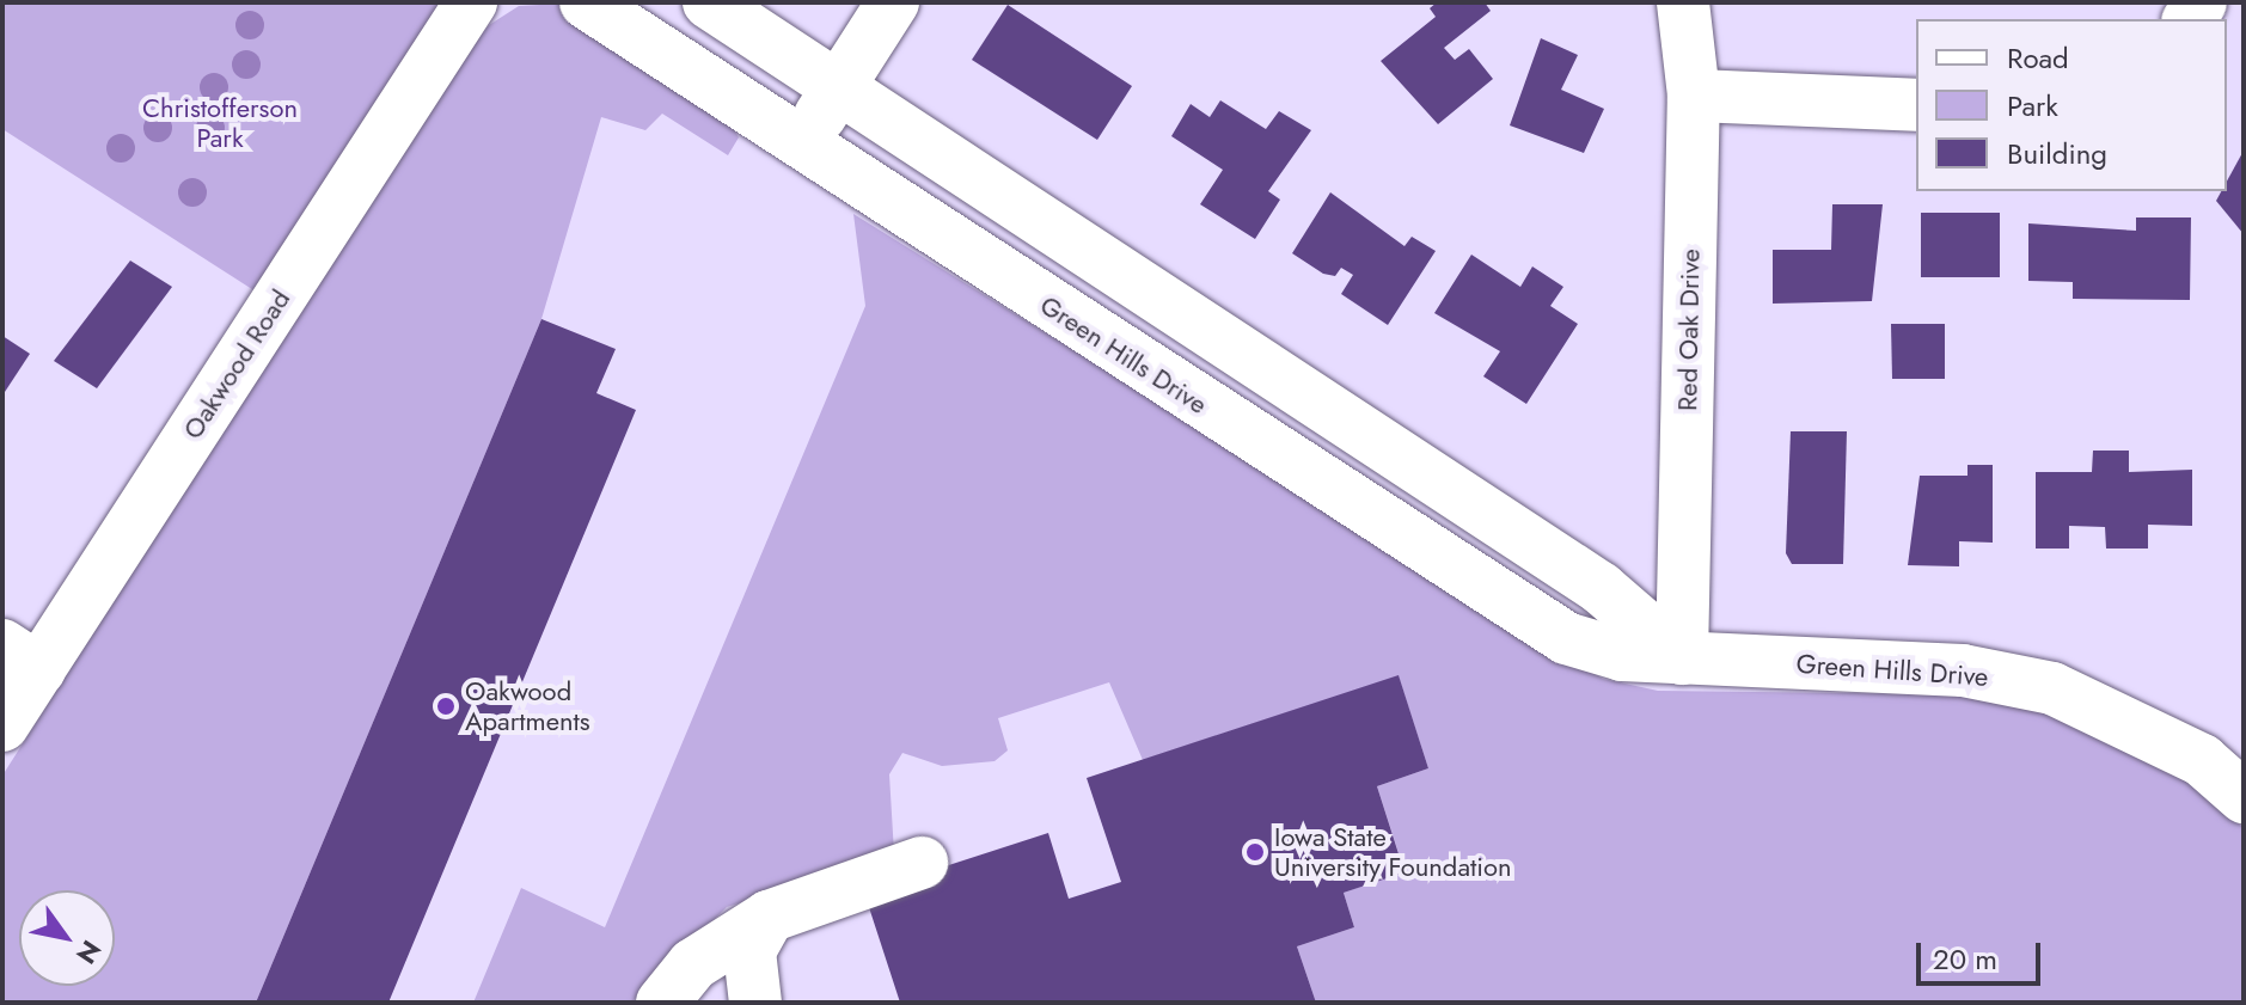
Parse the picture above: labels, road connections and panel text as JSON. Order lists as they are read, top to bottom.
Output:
{
  "streets": {
    "street": ["Red Oak Drive", "Green Hills Drive", "Oakwood Road"]
  },
  "crossings": [
    ["Red Oak Drive", "Green Hills Drive"]
  ],
  "parks": ["Christofferson Park"],
  "places": ["Oakwood Apartments", "Iowa State University Foundation"],
  "legend": ["Road", "Park", "Building"],
  "scale_bar": "20 m",
  "north": "bottom right"
}
